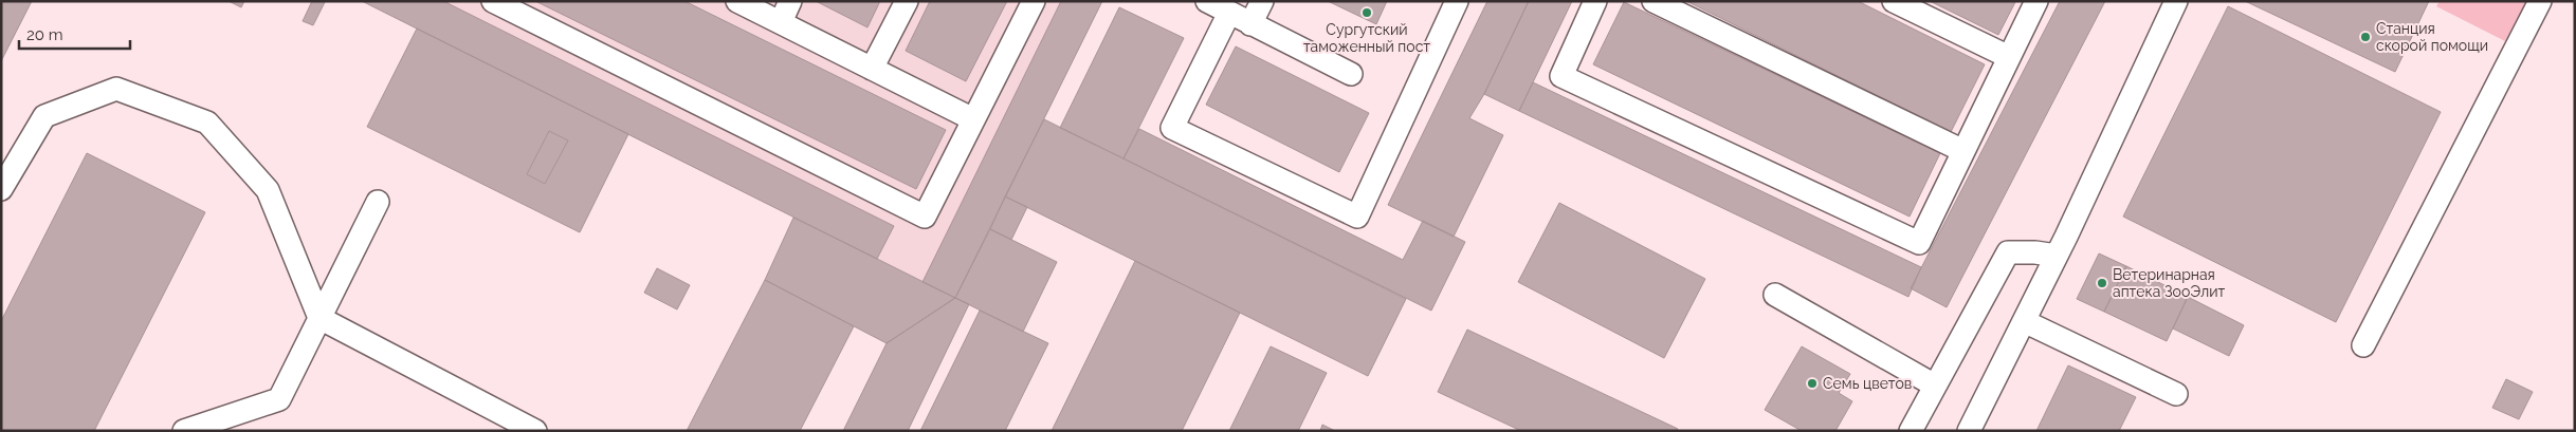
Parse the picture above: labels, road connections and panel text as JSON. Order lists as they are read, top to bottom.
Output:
{
  "places": [
    "Сургутский таможенный пост",
    "Станция скорой помощи",
    "Ветеринарная аптека ЗооЭлит",
    "Семь цветов"
  ],
  "scale_bar": "20 m"
}
